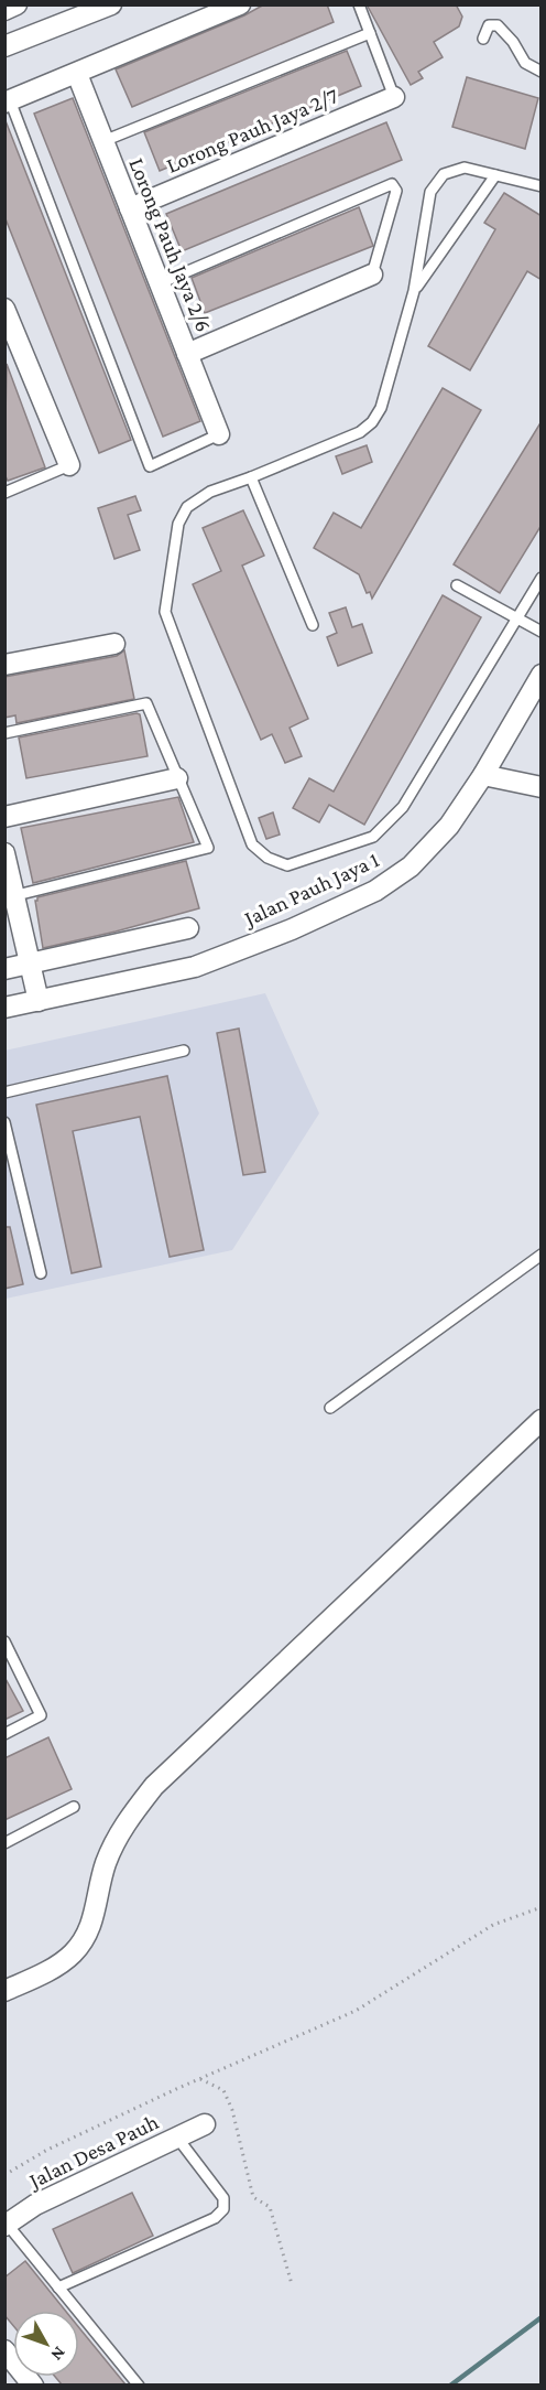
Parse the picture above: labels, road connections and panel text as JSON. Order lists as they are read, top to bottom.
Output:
{
  "streets": {
    "street": [
      "Lorong Pauh Jaya 2/7",
      "Lorong Pauh Jaya 2/6",
      "Jalan Pauh Jaya 1",
      "Jalan Desa Pauh"
    ]
  },
  "crossings": [
    ["Lorong Pauh Jaya 2/7", "Lorong Pauh Jaya 2/6"]
  ],
  "north": "bottom right"
}
